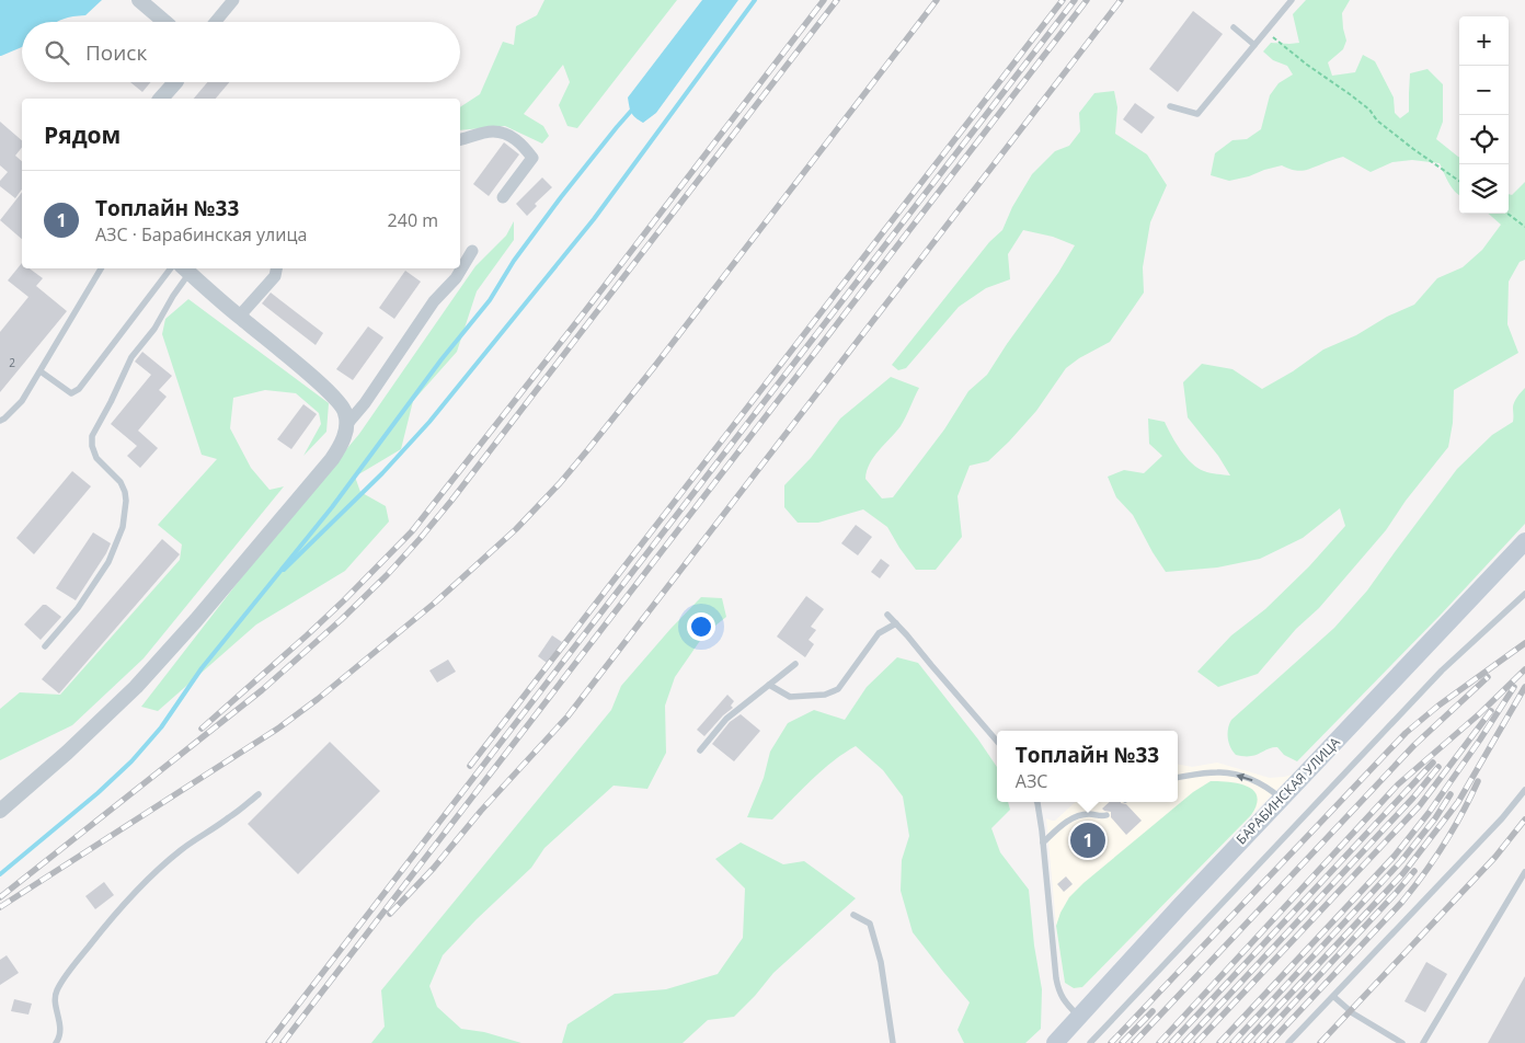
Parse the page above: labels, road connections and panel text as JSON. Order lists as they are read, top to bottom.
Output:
{
  "streets": {
    "main road": ["БАРАБИНСКАЯ УЛИЦА"]
  },
  "house_numbers": ["2"],
  "page": {
    "map_buttons": ["+", "−"],
    "search": "Поиск",
    "heading": "Рядом",
    "list": [
      {
        "mark": "1",
        "name": "Топлайн №33",
        "note": "АЗС · Барабинская улица",
        "value": "240 m"
      }
    ],
    "popup": ["Топлайн №33", "АЗС"],
    "pins": "1"
  }
}
